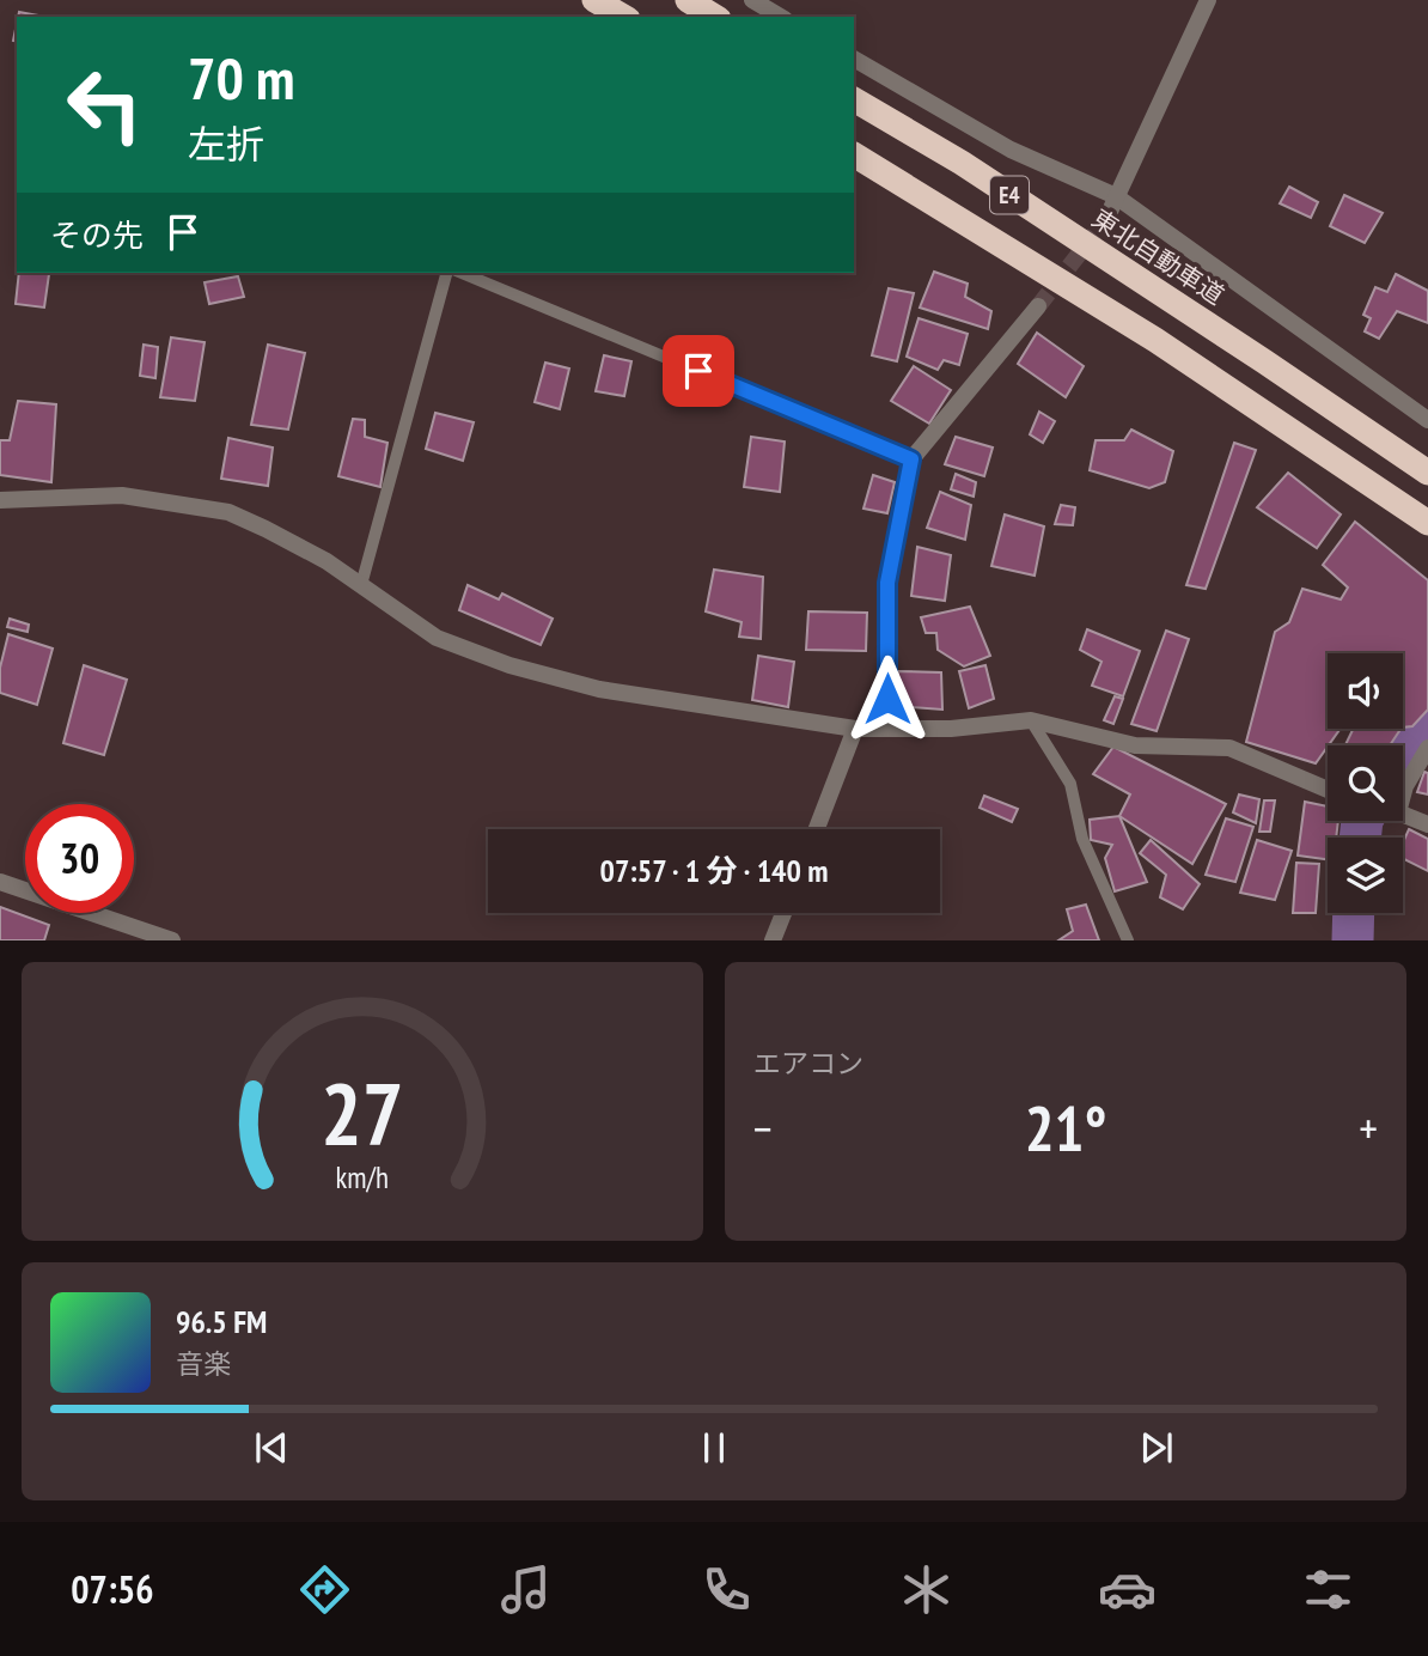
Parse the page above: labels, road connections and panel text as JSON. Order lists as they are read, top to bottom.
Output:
{
  "streets": {
    "highway": ["E4", "東北自動車道"]
  },
  "page": {
    "turn": ["70 m", "左折"],
    "then": "その先",
    "limit": "30",
    "trip": "07:57 · 1 分 · 140 m",
    "tile": "エアコン",
    "heat": ["−", "21°", "+"],
    "song": ["96.5 FM", "音楽"],
    "tabs": "07:56",
    "gauge": ["27", "km/h"]
  }
}
